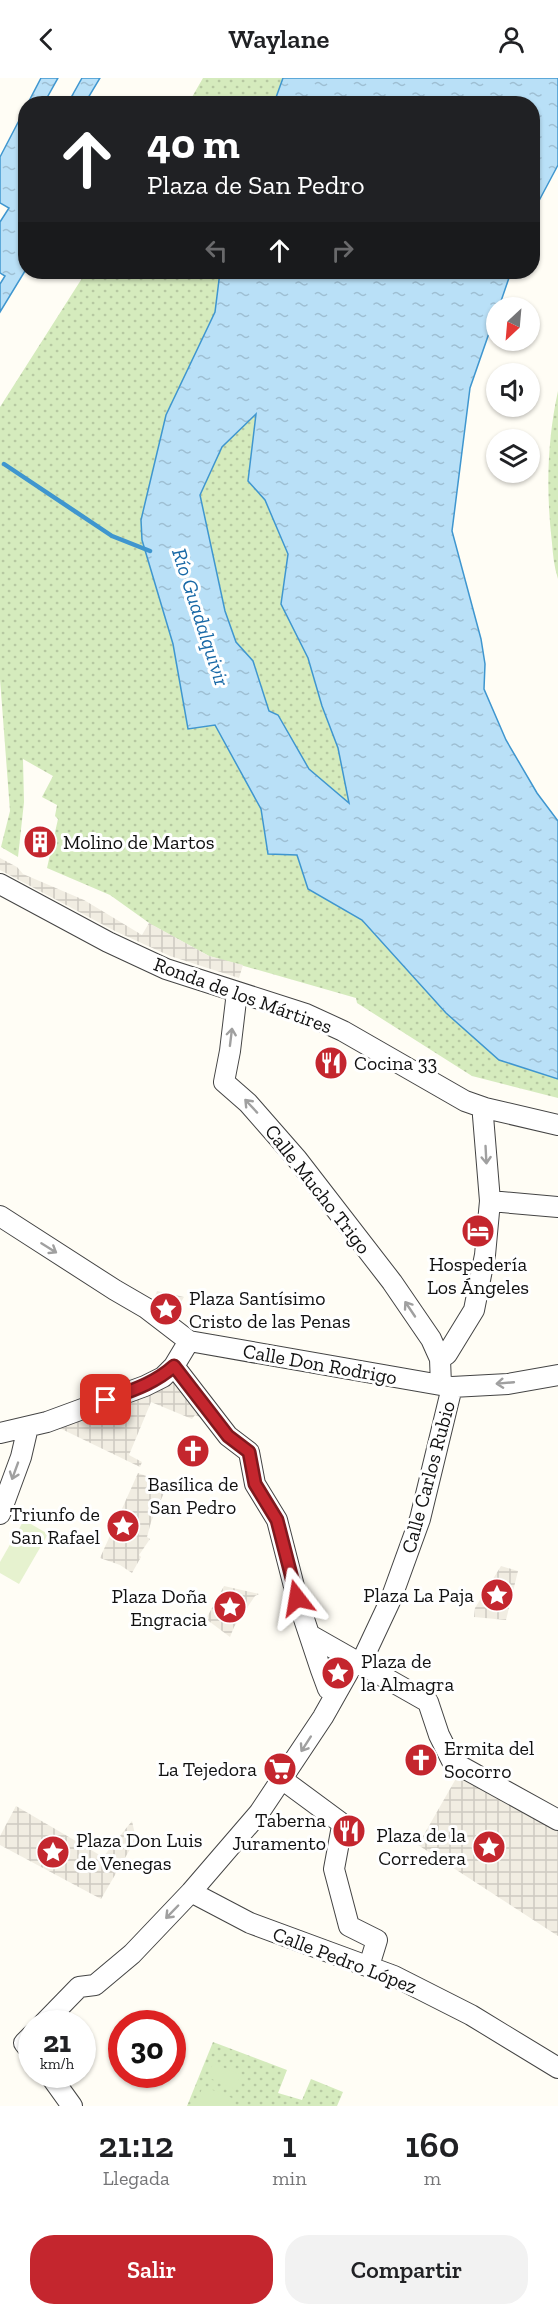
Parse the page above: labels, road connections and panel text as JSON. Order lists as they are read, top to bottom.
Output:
{
  "streets": {
    "street": [
      "Ronda de los Mártires",
      "Calle Mucho Trigo",
      "Calle Don Rodrigo",
      "Calle Carlos Rubio",
      "Calle Pedro López"
    ]
  },
  "crossings": [
    ["Ronda de los Mártires", "Calle Mucho Trigo"],
    ["Calle Mucho Trigo", "Calle Don Rodrigo"],
    ["Calle Mucho Trigo", "Calle Carlos Rubio"],
    ["Calle Don Rodrigo", "Calle Carlos Rubio"]
  ],
  "one_way": ["Calle Mucho Trigo"],
  "water": ["Río Guadalquivir"],
  "places": {
    "building": ["Molino de Martos"],
    "restaurant": ["Cocina 33", "Taberna Juramento"],
    "hotel": ["Hospedería Los Ángeles"],
    "place": [
      "Plaza Santísimo Cristo de las Penas",
      "Triunfo de San Rafael",
      "Plaza La Paja",
      "Plaza Doña Engracia",
      "Plaza de la Almagra",
      "Plaza de la Corredera",
      "Plaza Don Luis de Venegas"
    ],
    "church": ["Basílica de San Pedro", "Ermita del Socorro"],
    "supermarket": ["La Tejedora"]
  },
  "north": "bottom left",
  "page": {
    "header": "Waylane",
    "turn": ["40 m", "Plaza de San Pedro"],
    "speed": "21 km/h",
    "limit": "30",
    "eta": [
      "21:12",
      "Llegada",
      "1",
      "min",
      "160",
      "m"
    ],
    "buttons": ["Salir", "Compartir"]
  }
}
